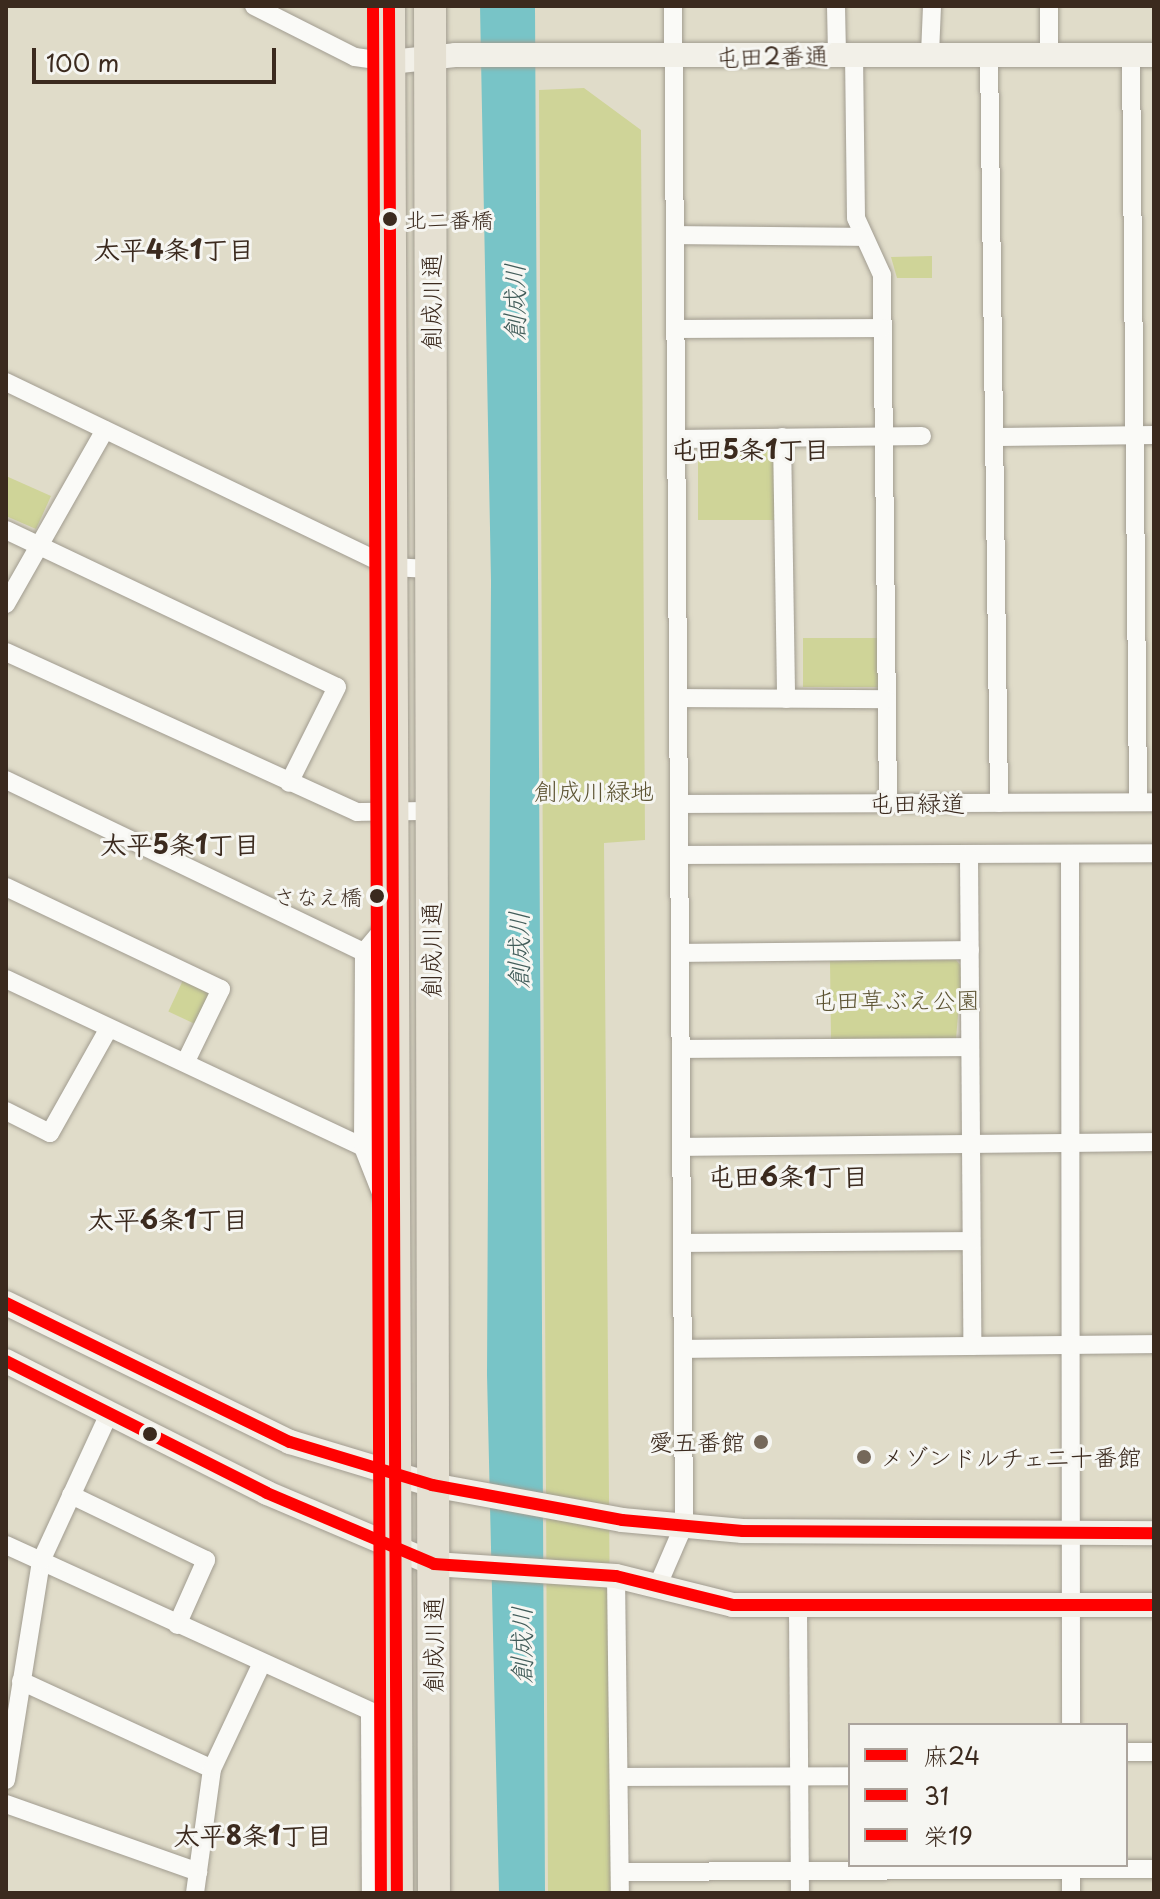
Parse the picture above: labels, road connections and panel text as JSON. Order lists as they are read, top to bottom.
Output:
{
  "streets": {
    "highway": ["創成川通"],
    "street": ["屯田2番通", "屯田緑道"]
  },
  "crossings": [
    ["屯田2番通", "創成川通"]
  ],
  "districts": [
    "太平4条1丁目",
    "屯田5条1丁目",
    "太平5条1丁目",
    "屯田6条1丁目",
    "太平6条1丁目",
    "太平8条1丁目"
  ],
  "water": ["創成川"],
  "parks": ["創成川緑地", "屯田草ぶえ公園"],
  "places": [
    "北二番橋",
    "さなえ橋",
    "愛五番館",
    "メゾンドルチェ二十番館"
  ],
  "lines": ["transit line 麻24", "transit line 31", "transit line 栄19"],
  "legend": ["麻24", "31", "栄19"],
  "scale_bar": "100 m"
}
